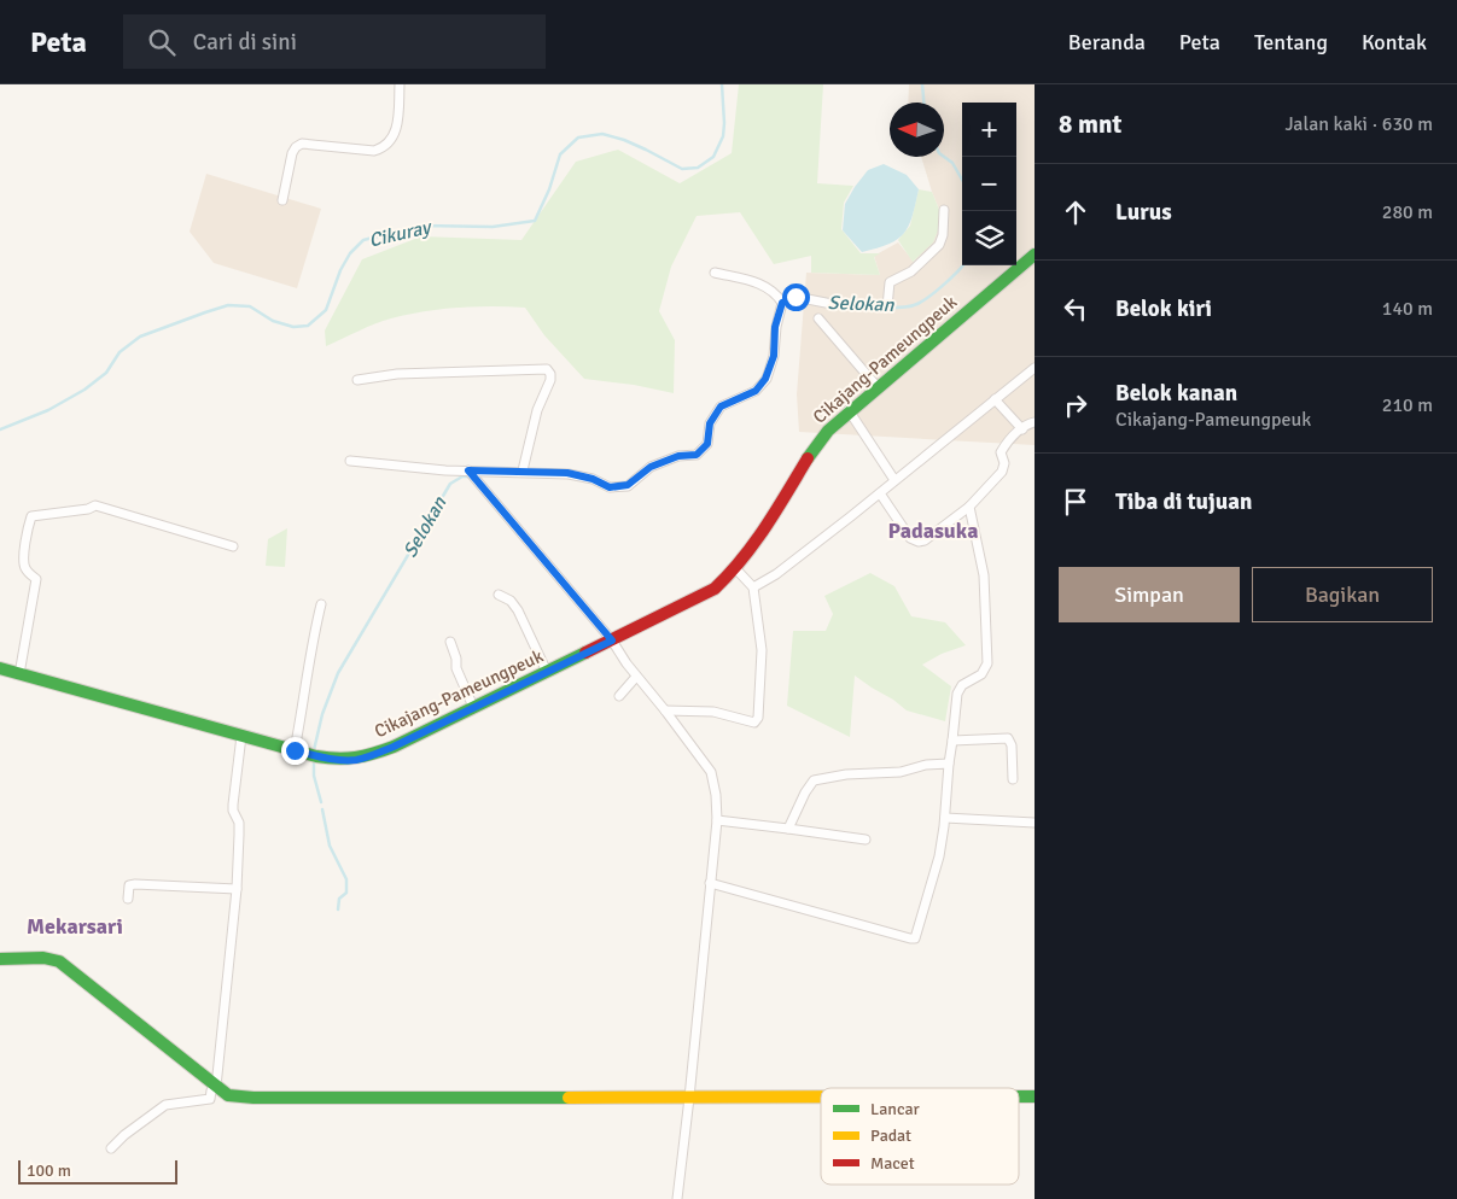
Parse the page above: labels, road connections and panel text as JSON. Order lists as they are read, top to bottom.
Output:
{
  "streets": {
    "main road": ["Cikajang-Pameungpeuk"]
  },
  "districts": ["Padasuka", "Mekarsari"],
  "water": ["Cikuray", "Selokan"],
  "legend": ["Lancar", "Padat", "Macet"],
  "scale_bar": "100 m",
  "north": "left",
  "page": {
    "header": "Peta",
    "search": "Cari di sini",
    "nav": [
      "Beranda",
      "Peta",
      "Tentang",
      "Kontak"
    ],
    "heading": ["8 mnt", "Jalan kaki · 630 m"],
    "map_buttons": ["+", "−"],
    "list": [
      ["Lurus", "280 m"],
      ["Belok kiri", "140 m"],
      ["Belok kanan", "Cikajang-Pameungpeuk", "210 m"],
      "Tiba di tujuan"
    ],
    "buttons": ["Simpan", "Bagikan"],
    "scale": "100 m"
  }
}
